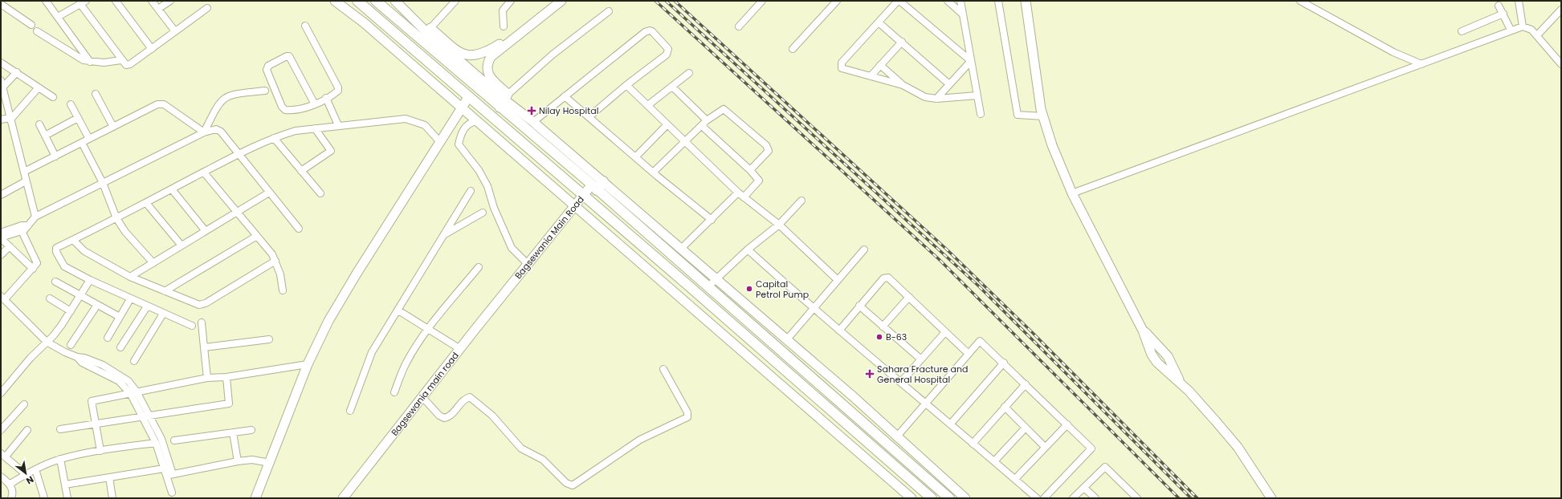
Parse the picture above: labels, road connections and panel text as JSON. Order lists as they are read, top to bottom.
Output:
{
  "streets": {
    "street": ["Bagsewania Main Road", "Bagsewania main road"]
  },
  "crossings": [
    ["Bagsewania Main Road", "Bagsewania main road"]
  ],
  "places": {
    "health": ["Nilay Hospital", "Sahara Fracture and General Hospital"],
    "other": ["Capital Petrol Pump", "B-63"]
  },
  "north": "bottom right"
}
